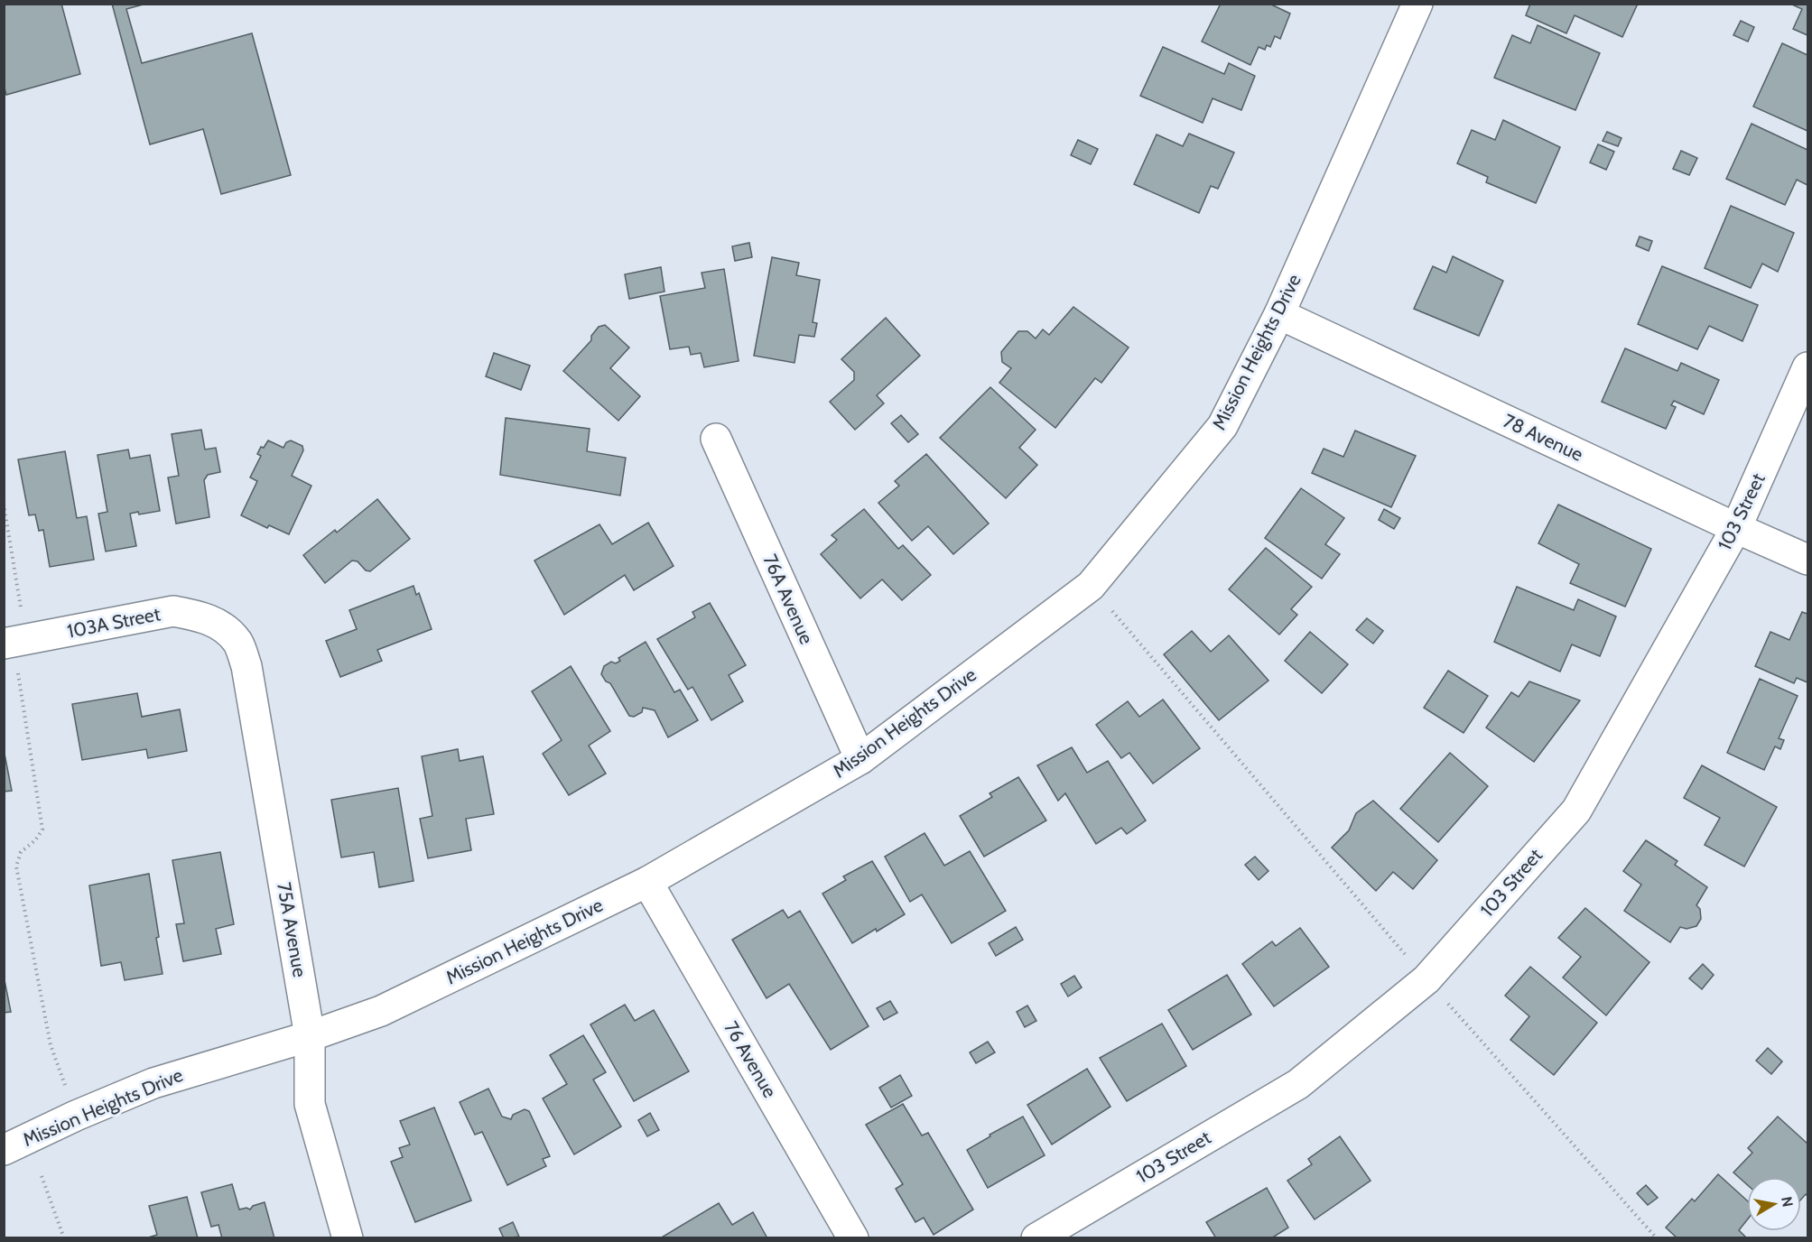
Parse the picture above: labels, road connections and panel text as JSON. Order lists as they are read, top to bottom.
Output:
{
  "streets": {
    "street": [
      "Mission Heights Drive",
      "78 Avenue",
      "103 Street",
      "76A Avenue",
      "103A Street",
      "75A Avenue",
      "76 Avenue"
    ]
  },
  "crossings": [
    ["Mission Heights Drive", "78 Avenue"],
    ["Mission Heights Drive", "76A Avenue"],
    ["Mission Heights Drive", "75A Avenue"],
    ["Mission Heights Drive", "76 Avenue"],
    ["78 Avenue", "103 Street"],
    ["103A Street", "75A Avenue"]
  ],
  "north": "right"
}
